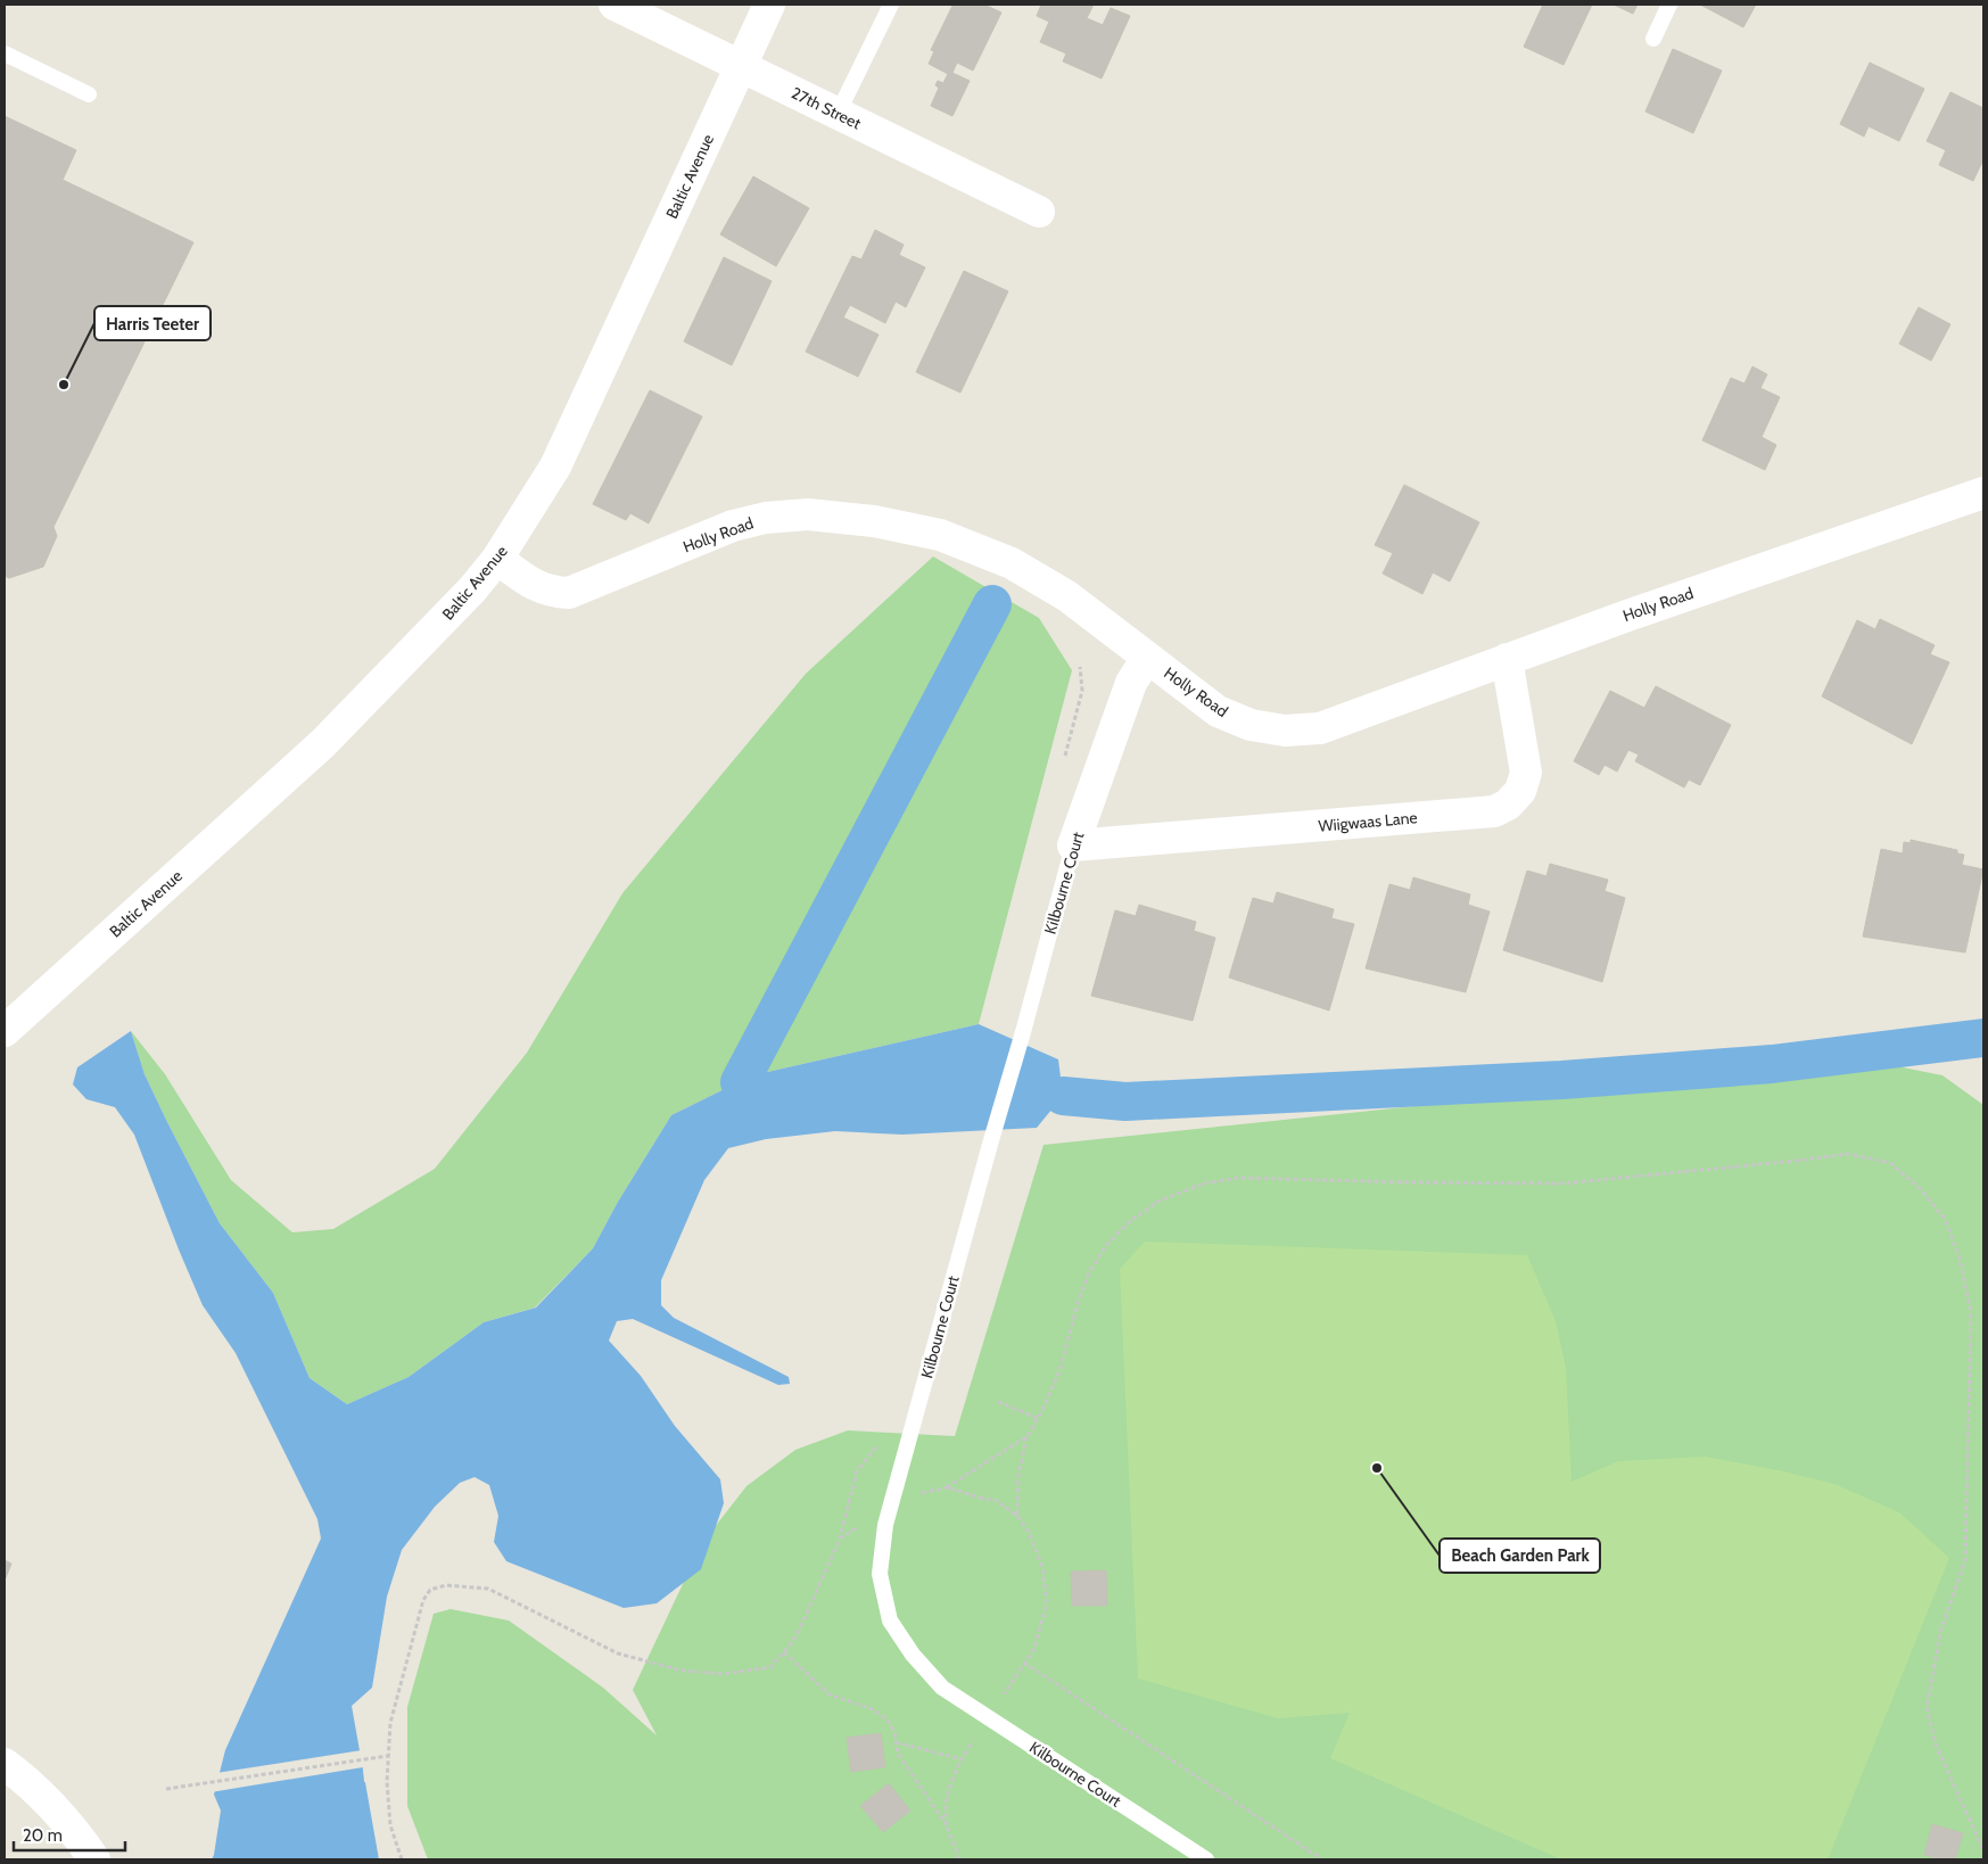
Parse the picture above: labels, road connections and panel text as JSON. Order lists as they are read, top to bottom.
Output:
{
  "streets": {
    "street": [
      "27th Street",
      "Baltic Avenue",
      "Holly Road",
      "Wiigwaas Lane",
      "Kilbourne Court"
    ]
  },
  "crossings": [
    ["27th Street", "Baltic Avenue"],
    ["Baltic Avenue", "Holly Road"],
    ["Holly Road", "Wiigwaas Lane"],
    ["Holly Road", "Kilbourne Court"],
    ["Wiigwaas Lane", "Kilbourne Court"]
  ],
  "places": ["Harris Teeter", "Beach Garden Park"],
  "scale_bar": "20 m"
}
